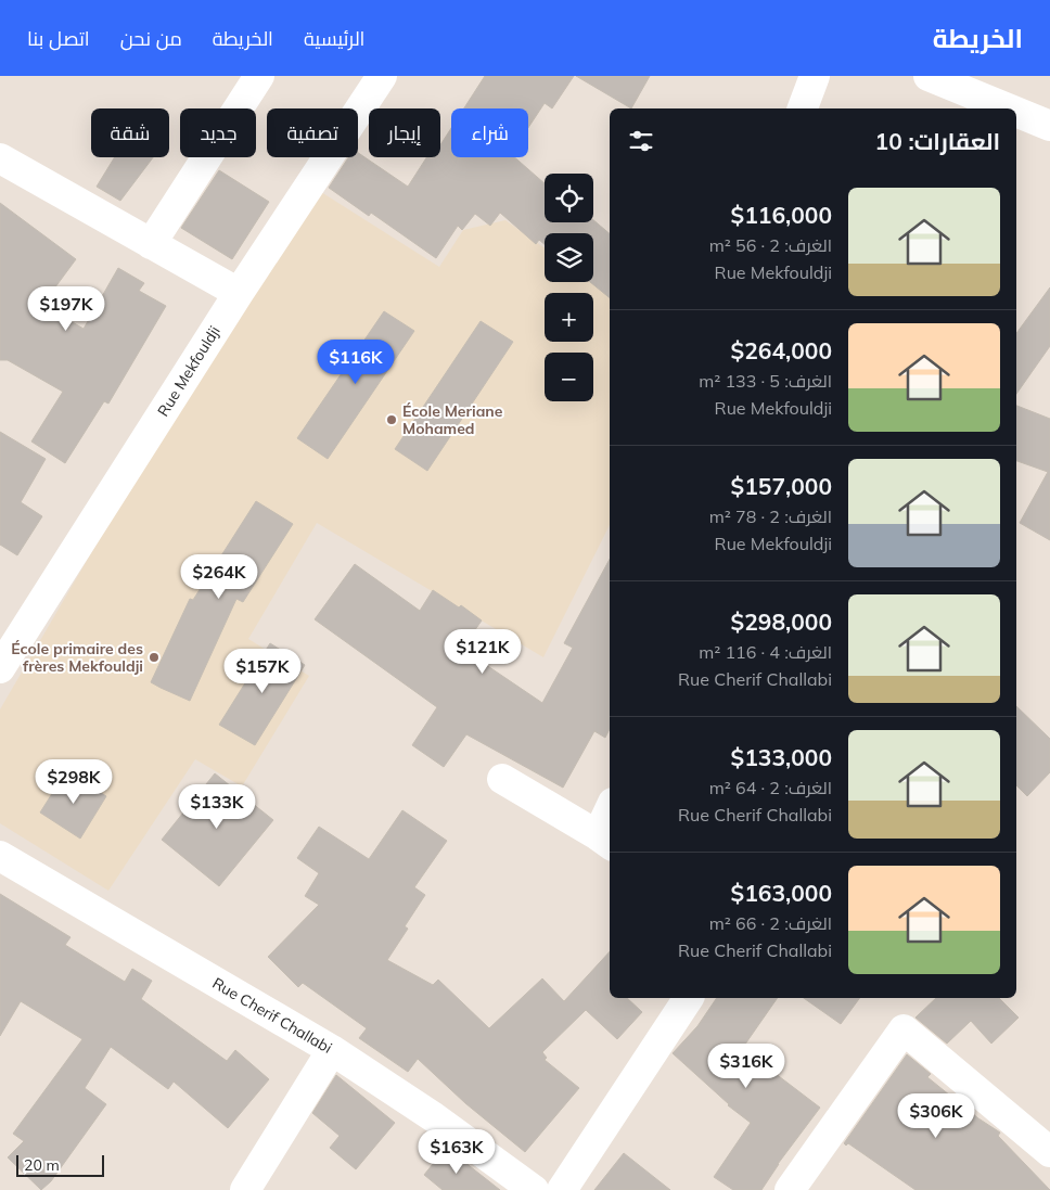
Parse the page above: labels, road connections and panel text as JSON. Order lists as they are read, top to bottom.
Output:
{
  "streets": {
    "street": ["Rue Mekfouldji", "Rue Cherif Challabi"]
  },
  "places": ["École Meriane Mohamed", "École primaire des frères Mekfouldji"],
  "scale_bar": "20 m",
  "page": {
    "header": "الخريطة",
    "nav": [
      "الرئيسية",
      "الخريطة",
      "من نحن",
      "اتصل بنا"
    ],
    "chip": [
      "شراء",
      "إيجار",
      "تصفية",
      "جديد",
      "شقة"
    ],
    "heading": "العقارات: 10",
    "map_buttons": ["+", "−"],
    "list": [
      {
        "name": "$116,000",
        "note": "الغرف: 2 · 56 m² · Rue Mekfouldji"
      },
      {
        "name": "$264,000",
        "note": "الغرف: 5 · 133 m² · Rue Mekfouldji"
      },
      {
        "name": "$157,000",
        "note": "الغرف: 2 · 78 m² · Rue Mekfouldji"
      },
      {
        "name": "$298,000",
        "note": "الغرف: 4 · 116 m² · Rue Cherif Challabi"
      },
      {
        "name": "$133,000",
        "note": "الغرف: 2 · 64 m² · Rue Cherif Challabi"
      },
      {
        "name": "$163,000",
        "note": "الغرف: 2 · 66 m² · Rue Cherif Challabi"
      }
    ],
    "price": [
      "$197K",
      "$116K",
      "$264K",
      "$121K",
      "$157K",
      "$298K",
      "$133K",
      "$316K",
      "$306K",
      "$163K"
    ],
    "scale": "20 m"
  }
}
